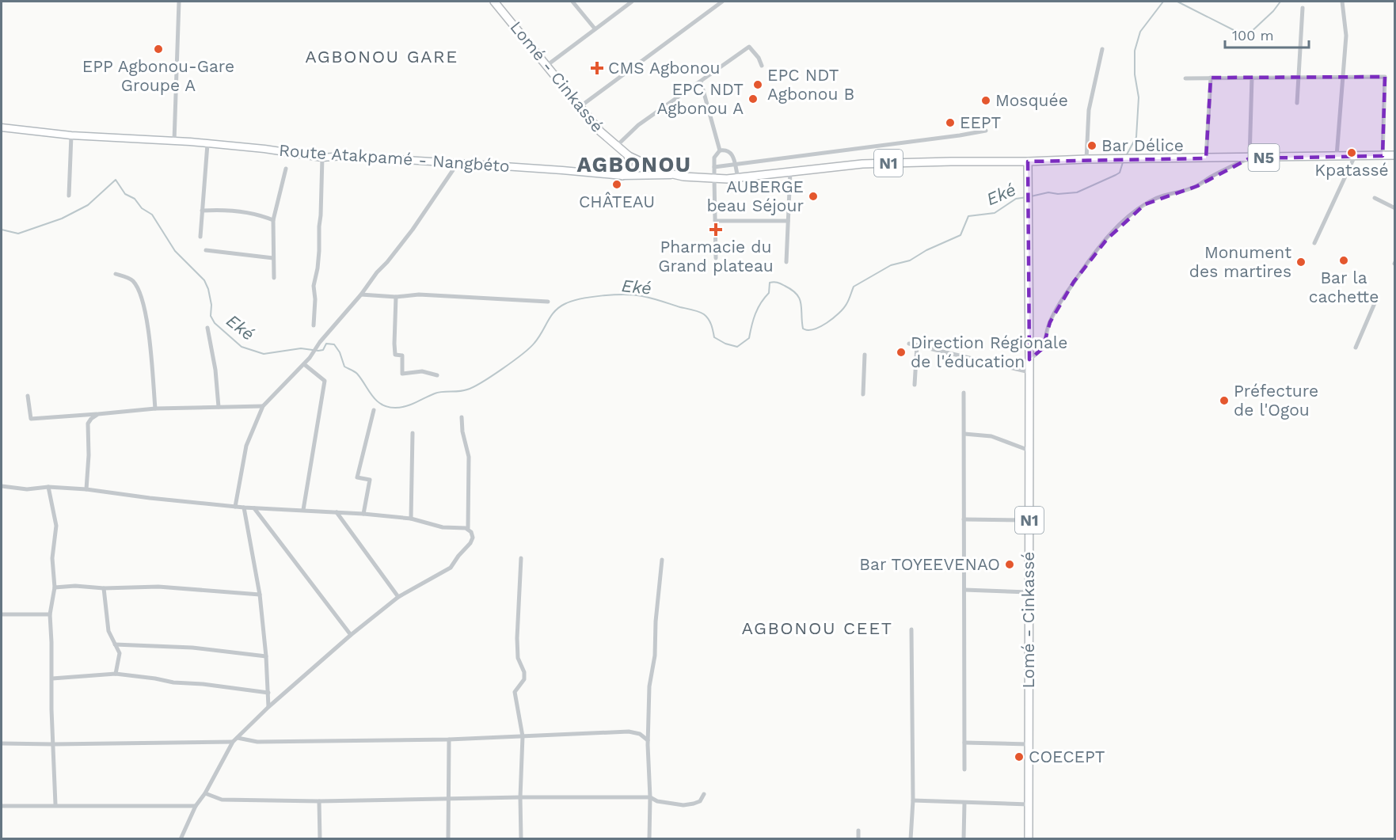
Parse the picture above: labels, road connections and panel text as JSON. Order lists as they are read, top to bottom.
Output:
{
  "streets": {
    "main road": [
      "Lomé - Cinkassé",
      "N5",
      "Route Atakpamé - Nangbéto",
      "N1"
    ]
  },
  "crossings": [
    ["Lomé - Cinkassé", "N5"],
    ["Lomé - Cinkassé", "Route Atakpamé - Nangbéto"],
    ["Lomé - Cinkassé", "N1"],
    ["N5", "N1"]
  ],
  "districts": ["AGBONOU GARE", "AGBONOU", "AGBONOU CEET"],
  "water": ["Eké"],
  "places": {
    "other": [
      "EPP Agbonou-Gare Groupe A",
      "EPC NDT Agbonou B",
      "EPC NDT Agbonou A",
      "Mosquée",
      "EEPT",
      "Bar Délice",
      "Kpatassé",
      "CHÂTEAU",
      "AUBERGE beau Séjour",
      "Bar la cachette",
      "Monument des martires",
      "Direction Régionale de l'éducation",
      "Préfecture de l'Ogou",
      "Bar TOYEEVENAO",
      "COECEPT"
    ],
    "health": ["CMS Agbonou", "Pharmacie du Grand plateau"]
  },
  "scale_bar": "100 m"
}
